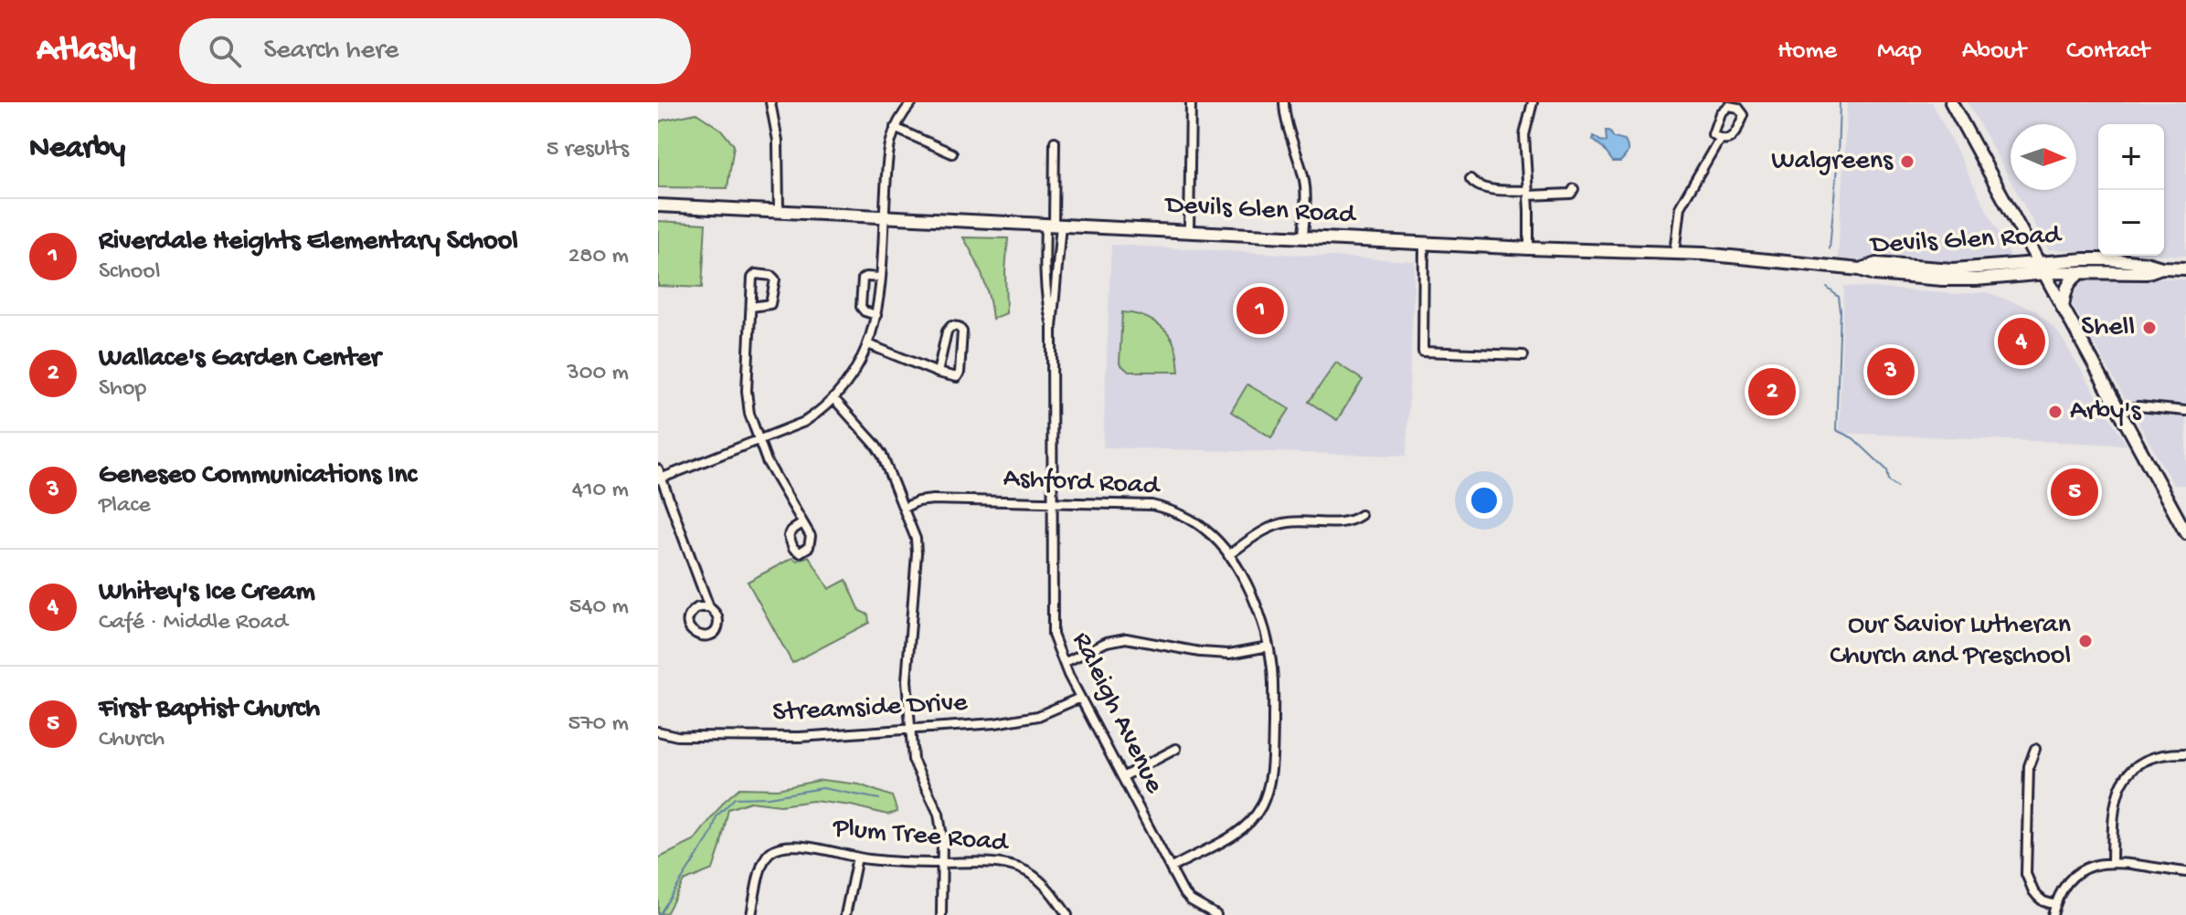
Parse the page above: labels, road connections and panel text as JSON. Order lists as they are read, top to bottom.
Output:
{
  "streets": {
    "main road": ["Devils Glen Road"],
    "street": [
      "Ashford Road",
      "Streamside Drive",
      "Raleigh Avenue",
      "Plum Tree Road"
    ]
  },
  "crossings": [
    ["Devils Glen Road", "Raleigh Avenue"],
    ["Ashford Road", "Raleigh Avenue"],
    ["Streamside Drive", "Raleigh Avenue"]
  ],
  "places": [
    "Walgreens",
    "Shell",
    "Arby's",
    "Our Savior Lutheran Church and Preschool"
  ],
  "north": "right",
  "page": {
    "header": "Atlasly",
    "search": "Search here",
    "nav": [
      "Home",
      "Map",
      "About",
      "Contact"
    ],
    "heading": ["Nearby", "5 results"],
    "map_buttons": ["+", "−"],
    "list": [
      {
        "mark": "1",
        "name": "Riverdale Heights Elementary School",
        "note": "School",
        "value": "280 m"
      },
      {
        "mark": "2",
        "name": "Wallace's Garden Center",
        "note": "Shop",
        "value": "300 m"
      },
      {
        "mark": "3",
        "name": "Geneseo Communications Inc",
        "note": "Place",
        "value": "410 m"
      },
      {
        "mark": "4",
        "name": "Whitey's Ice Cream",
        "note": "Café · Middle Road",
        "value": "540 m"
      },
      {
        "mark": "5",
        "name": "First Baptist Church",
        "note": "Church",
        "value": "570 m"
      }
    ],
    "pins": [
      "1",
      "4",
      "3",
      "2",
      "5"
    ]
  }
}
